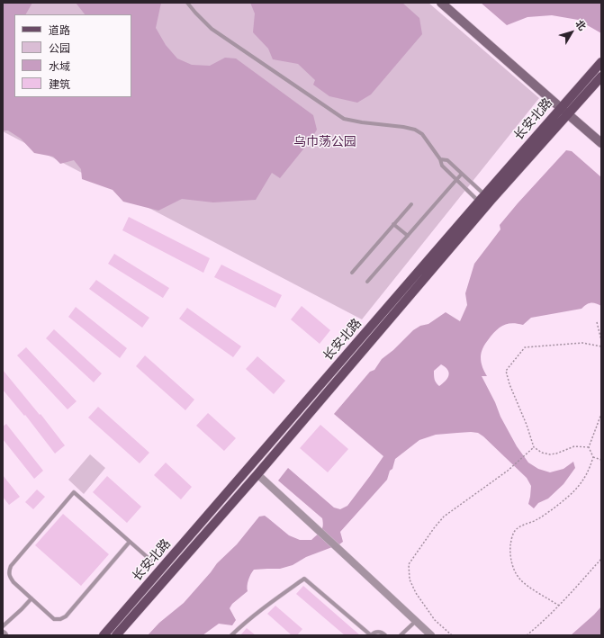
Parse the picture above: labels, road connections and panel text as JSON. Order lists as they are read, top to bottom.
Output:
{
  "streets": {
    "main road": ["长安北路"]
  },
  "parks": ["乌巾荡公园"],
  "legend": [
    "道路",
    "公园",
    "水域",
    "建筑"
  ],
  "north": "top right"
}
